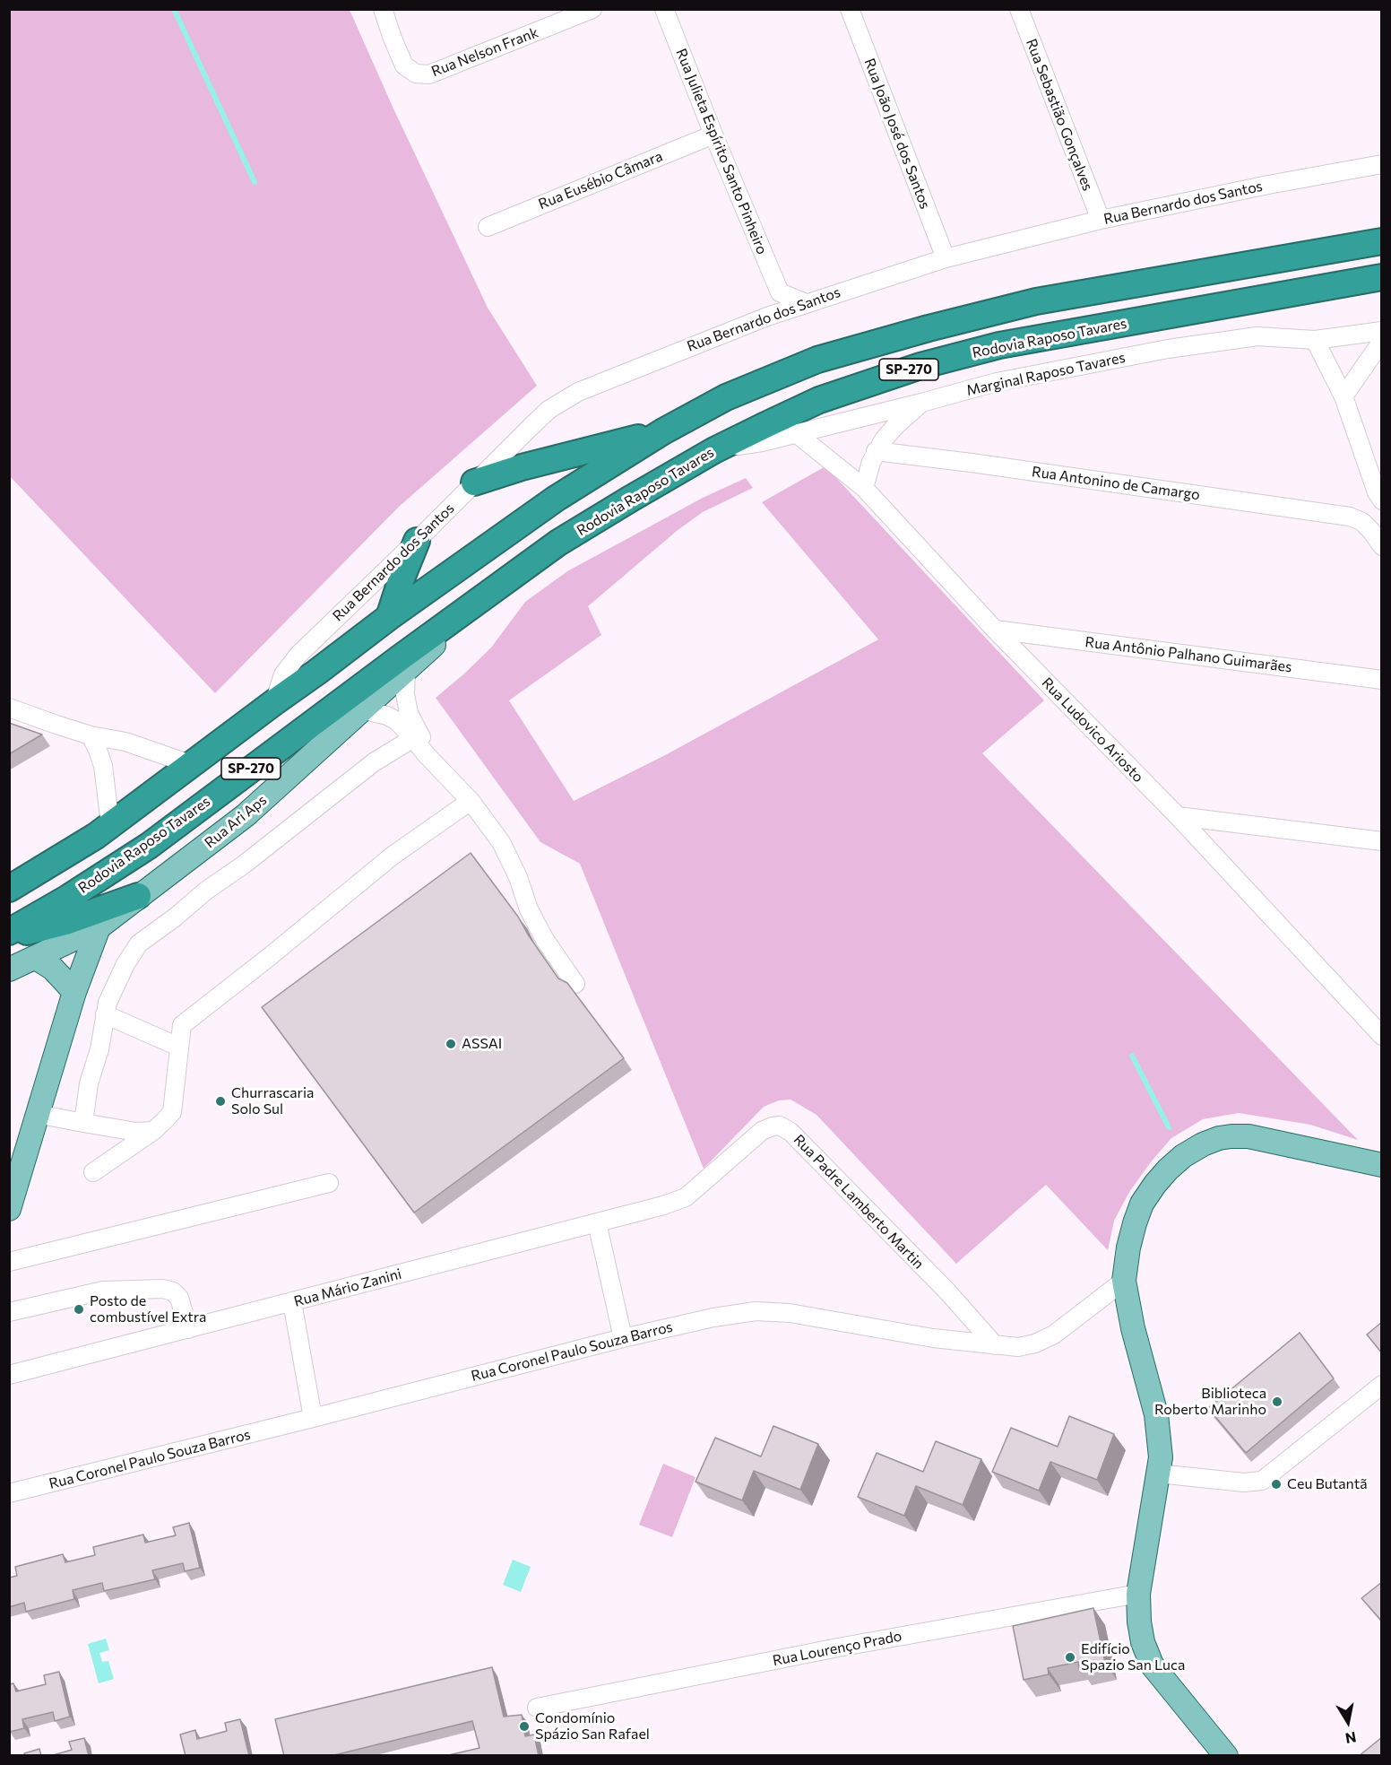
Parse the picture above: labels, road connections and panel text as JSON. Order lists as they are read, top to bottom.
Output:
{
  "streets": {
    "highway": ["Rodovia Raposo Tavares", "SP-270"],
    "main road": ["Rua Ari Aps"],
    "street": [
      "Rua Nelson Frank",
      "Rua Sebastião Gonçalves",
      "Rua João José dos Santos",
      "Rua Julieta Espírito Santo Pinheiro",
      "Rua Eusébio Câmara",
      "Rua Bernardo dos Santos",
      "Marginal Raposo Tavares",
      "Rua Antonino de Camargo",
      "Rua Antônio Palhano Guimarães",
      "Rua Ludovico Ariosto",
      "Rua Padre Lamberto Martin",
      "Rua Mário Zanini",
      "Rua Coronel Paulo Souza Barros",
      "Rua Lourenço Prado"
    ]
  },
  "crossings": [
    ["Rua Sebastião Gonçalves", "Rua Bernardo dos Santos"],
    ["Rua João José dos Santos", "Rua Bernardo dos Santos"],
    ["Rua Julieta Espírito Santo Pinheiro", "Rua Eusébio Câmara"],
    ["Rua Bernardo dos Santos", "SP-270"],
    ["Rodovia Raposo Tavares", "Marginal Raposo Tavares"],
    ["Rodovia Raposo Tavares", "Rua Ari Aps"],
    ["Marginal Raposo Tavares", "Rua Ludovico Ariosto"],
    ["Rua Antônio Palhano Guimarães", "Rua Ludovico Ariosto"],
    ["Rua Padre Lamberto Martin", "Rua Mário Zanini"],
    ["Rua Padre Lamberto Martin", "Rua Coronel Paulo Souza Barros"]
  ],
  "places": [
    "ASSAI",
    "Churrascaria Solo Sul",
    "Posto de combustível Extra",
    "Biblioteca Roberto Marinho",
    "Ceu Butantã",
    "Edifício Spazio San Luca",
    "Condomínio Spázio San Rafael"
  ],
  "north": "bottom"
}
